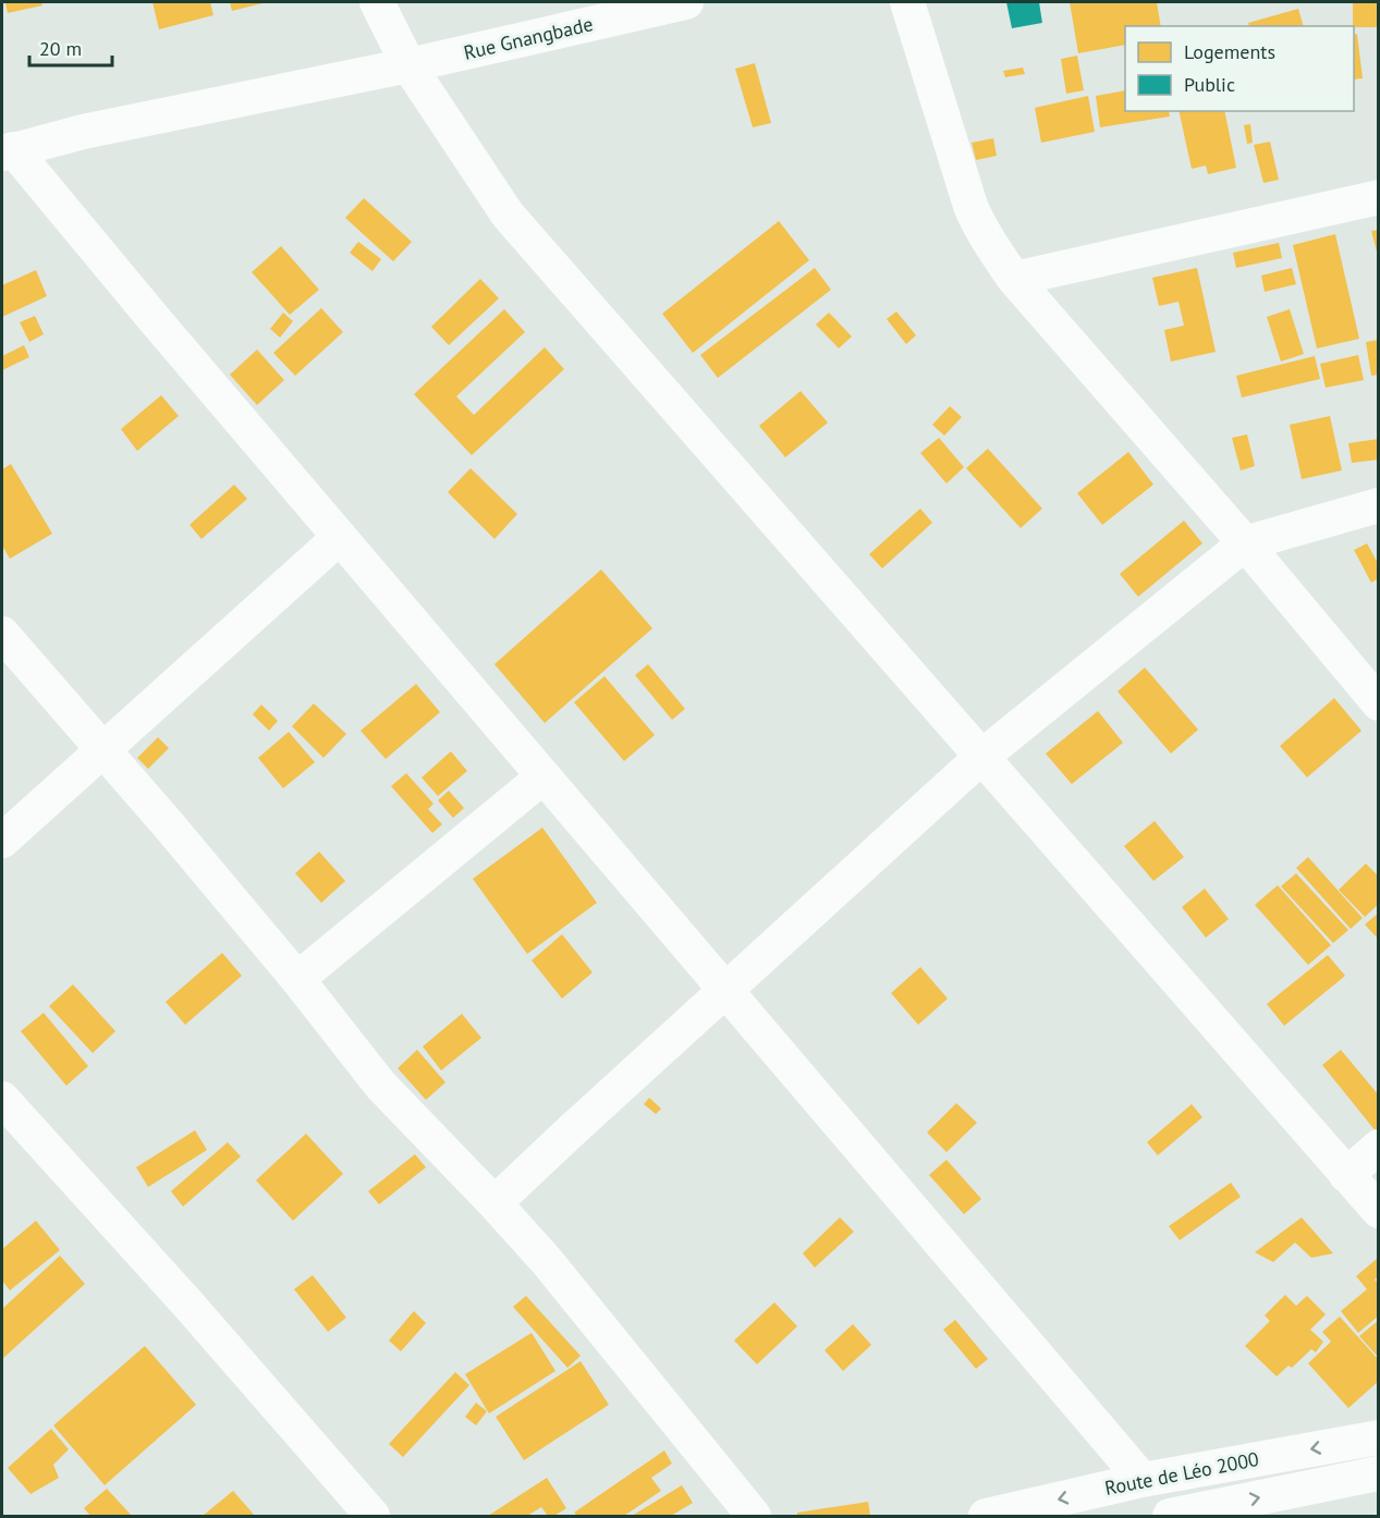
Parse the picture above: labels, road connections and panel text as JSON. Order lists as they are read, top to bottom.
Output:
{
  "streets": {
    "street": ["Rue Gnangbade", "Route de Léo 2000"]
  },
  "legend": ["Logements", "Public"],
  "scale_bar": "20 m"
}
